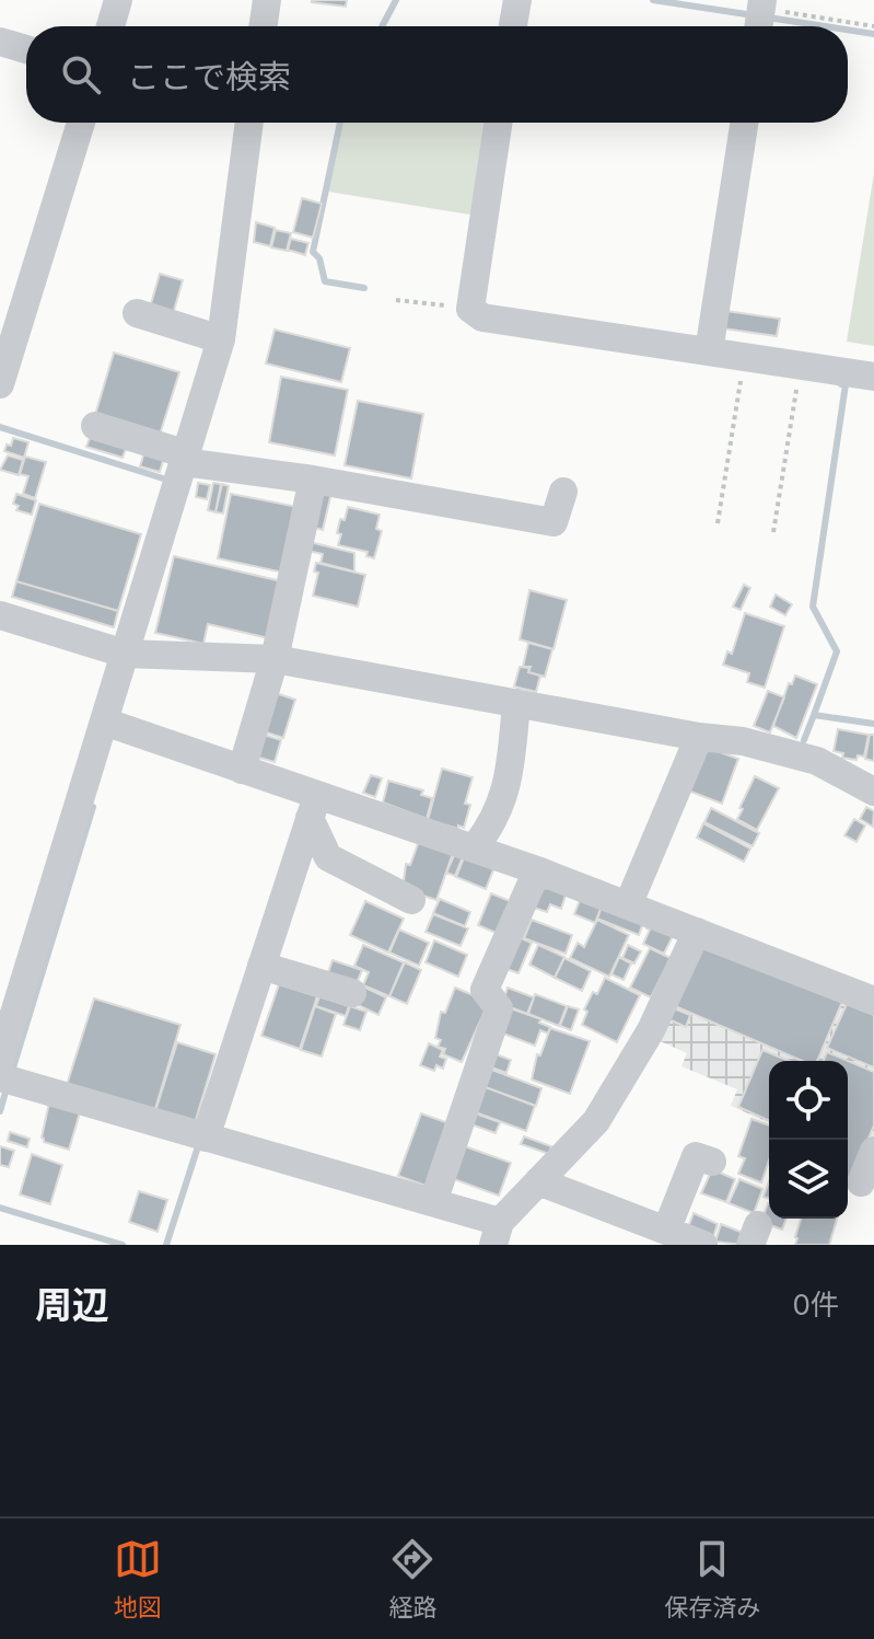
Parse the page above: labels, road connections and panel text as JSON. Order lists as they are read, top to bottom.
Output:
{
  "page": {
    "search": "ここで検索",
    "heading": ["周辺", "0件"],
    "nav": ["地図", "経路", "保存済み"]
  }
}
